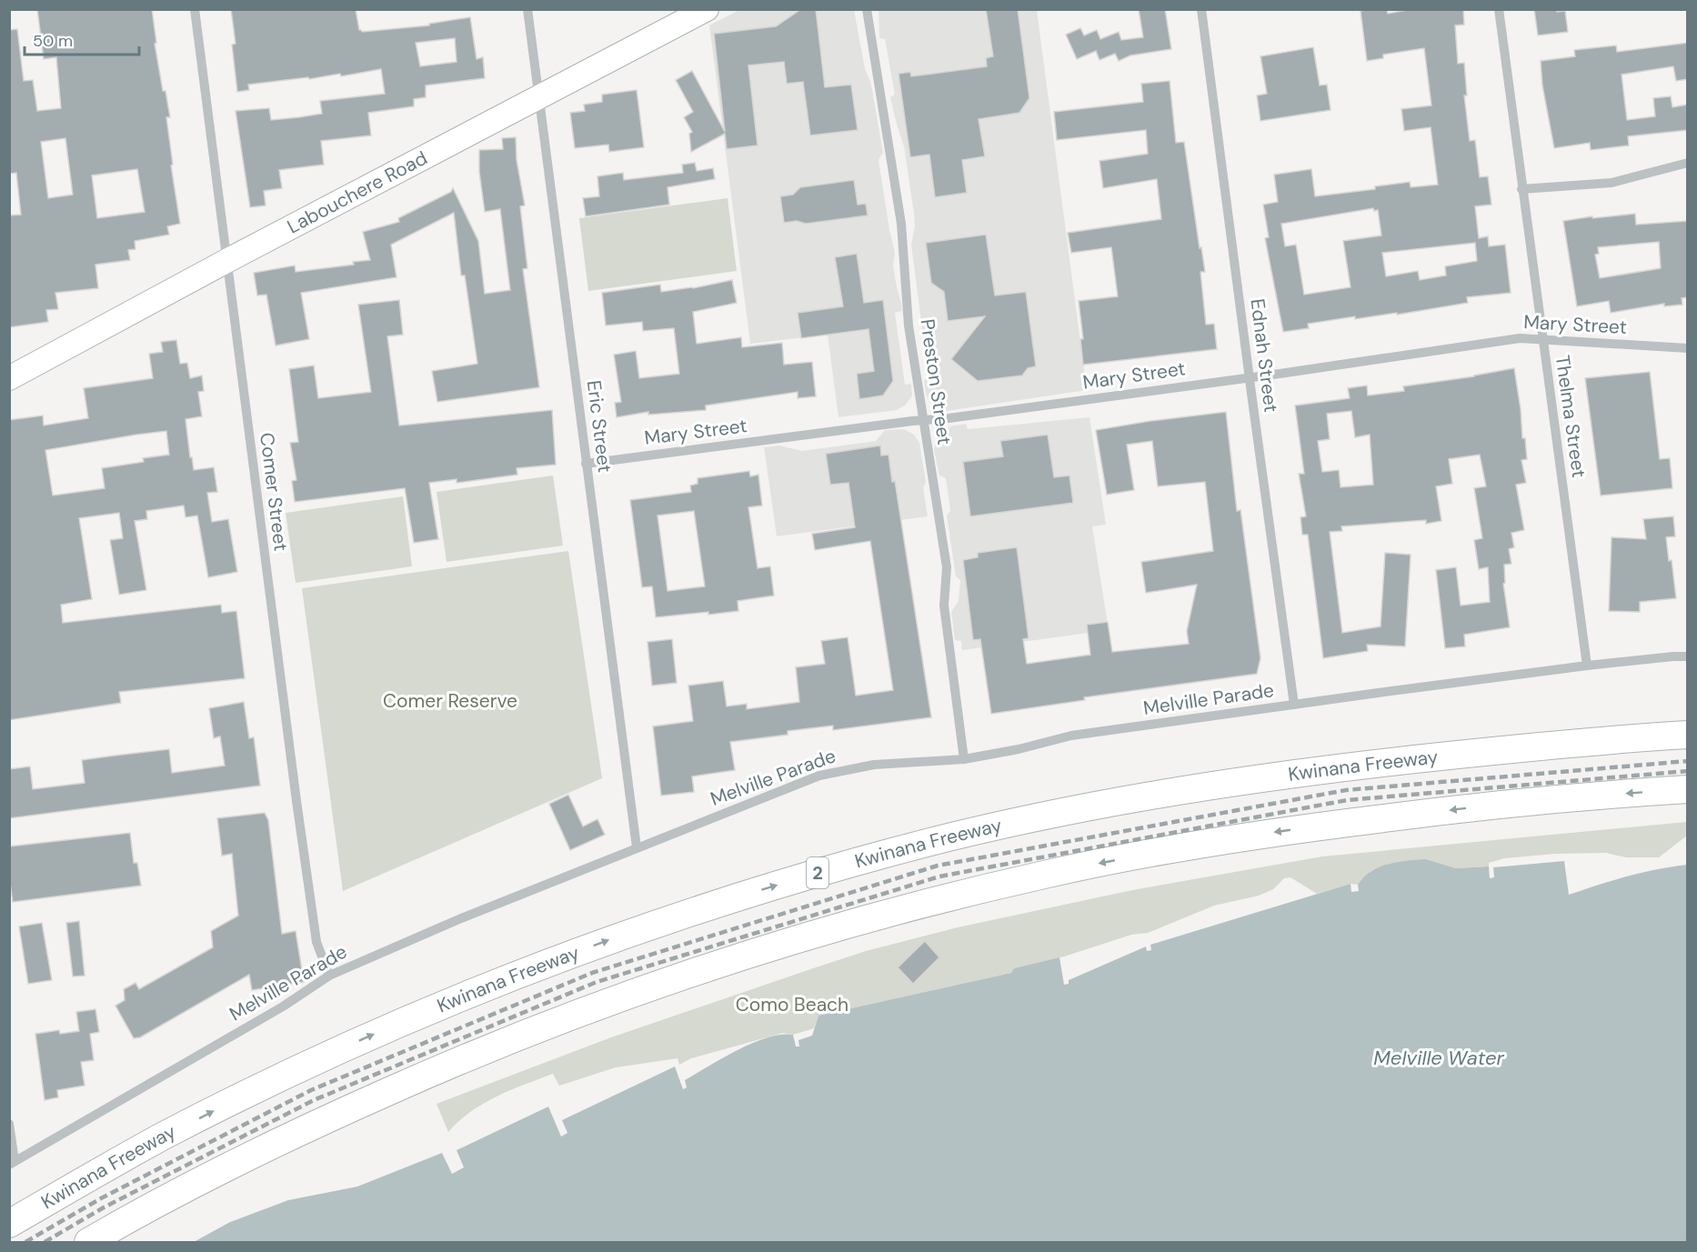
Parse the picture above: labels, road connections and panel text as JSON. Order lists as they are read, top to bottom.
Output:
{
  "streets": {
    "highway": ["Kwinana Freeway", "2"],
    "main road": ["Labouchere Road"],
    "street": [
      "Mary Street",
      "Ednah Street",
      "Preston Street",
      "Thelma Street",
      "Eric Street",
      "Comer Street",
      "Melville Parade"
    ]
  },
  "crossings": [
    ["Labouchere Road", "Eric Street"],
    ["Labouchere Road", "Comer Street"],
    ["Mary Street", "Ednah Street"],
    ["Mary Street", "Preston Street"],
    ["Mary Street", "Thelma Street"],
    ["Mary Street", "Eric Street"],
    ["Ednah Street", "Melville Parade"],
    ["Preston Street", "Melville Parade"],
    ["Thelma Street", "Melville Parade"],
    ["Eric Street", "Melville Parade"],
    ["Comer Street", "Melville Parade"]
  ],
  "water": ["Melville Water"],
  "parks": ["Comer Reserve", "Como Beach"],
  "scale_bar": "50 m"
}
